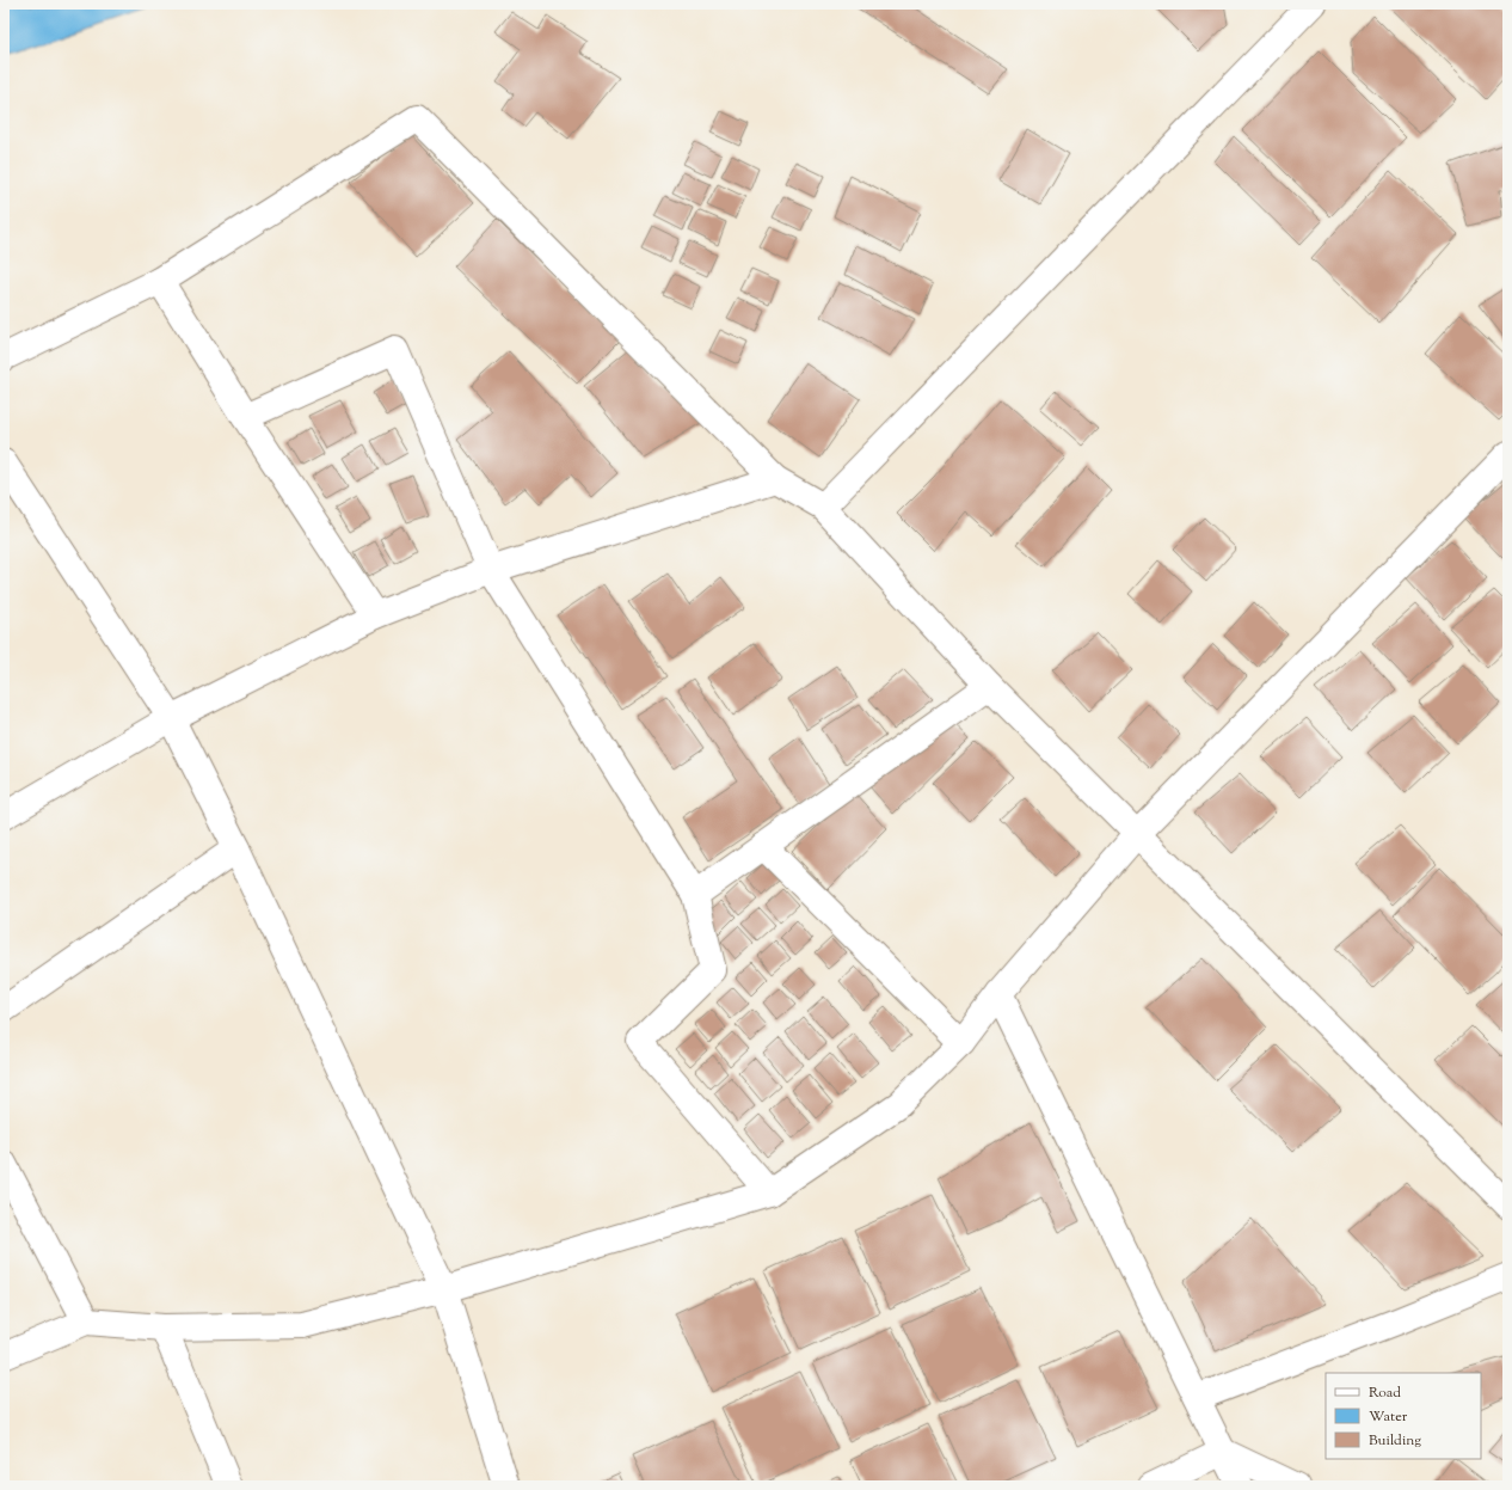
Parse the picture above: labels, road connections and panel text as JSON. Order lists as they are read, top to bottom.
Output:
{
  "legend": ["Road", "Water", "Building"]
}
